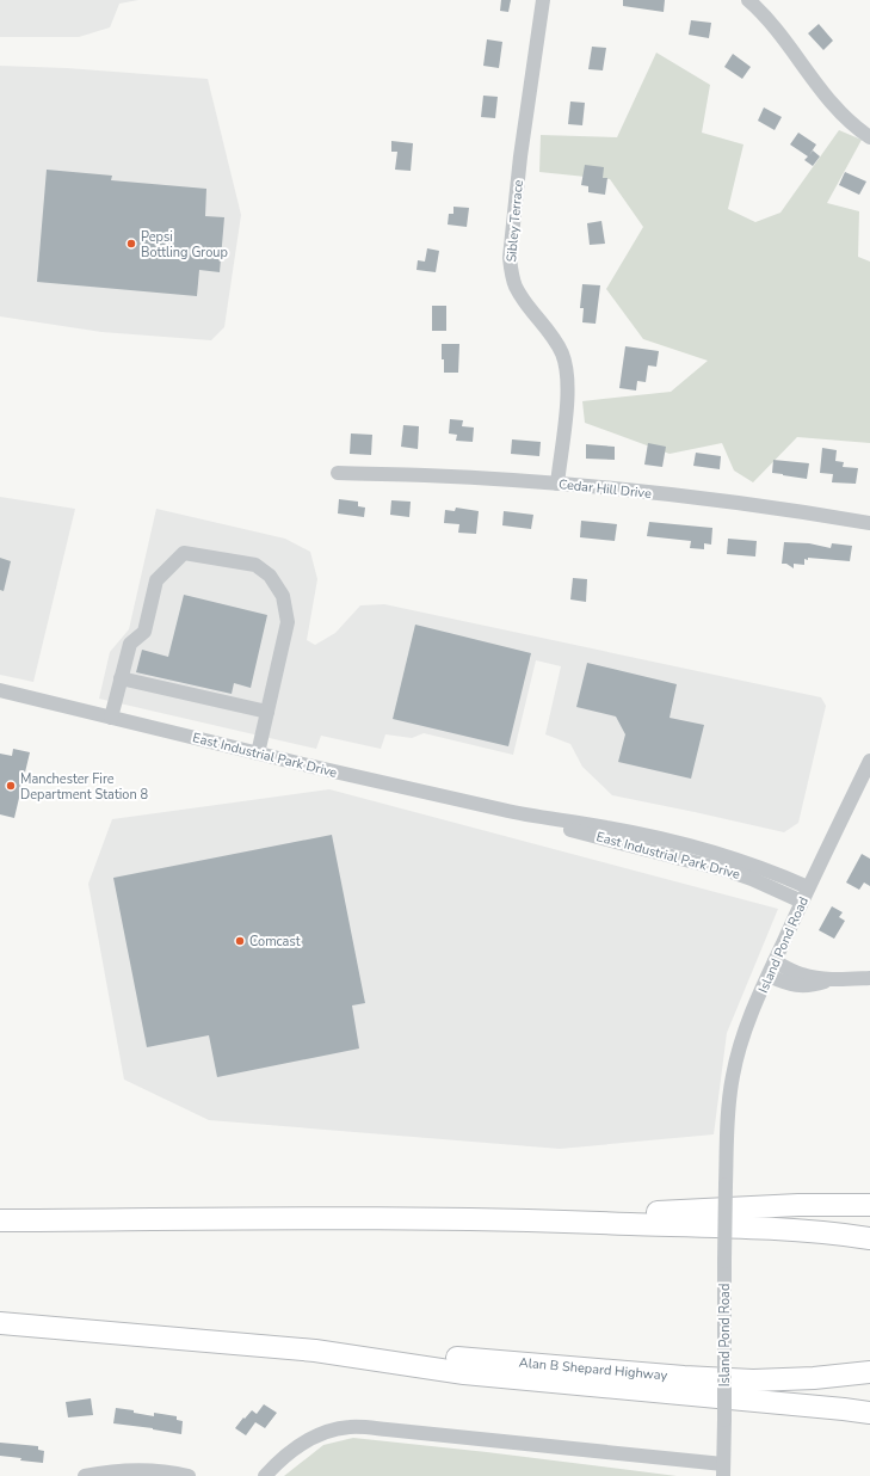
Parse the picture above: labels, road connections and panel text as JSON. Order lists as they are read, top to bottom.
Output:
{
  "streets": {
    "highway": ["Alan B Shepard Highway"],
    "street": [
      "Sibley Terrace",
      "Cedar Hill Drive",
      "East Industrial Park Drive",
      "Island Pond Road"
    ]
  },
  "crossings": [
    ["Sibley Terrace", "Cedar Hill Drive"],
    ["East Industrial Park Drive", "Island Pond Road"]
  ],
  "places": ["Pepsi Bottling Group", "Manchester Fire Department Station 8", "Comcast"]
}
